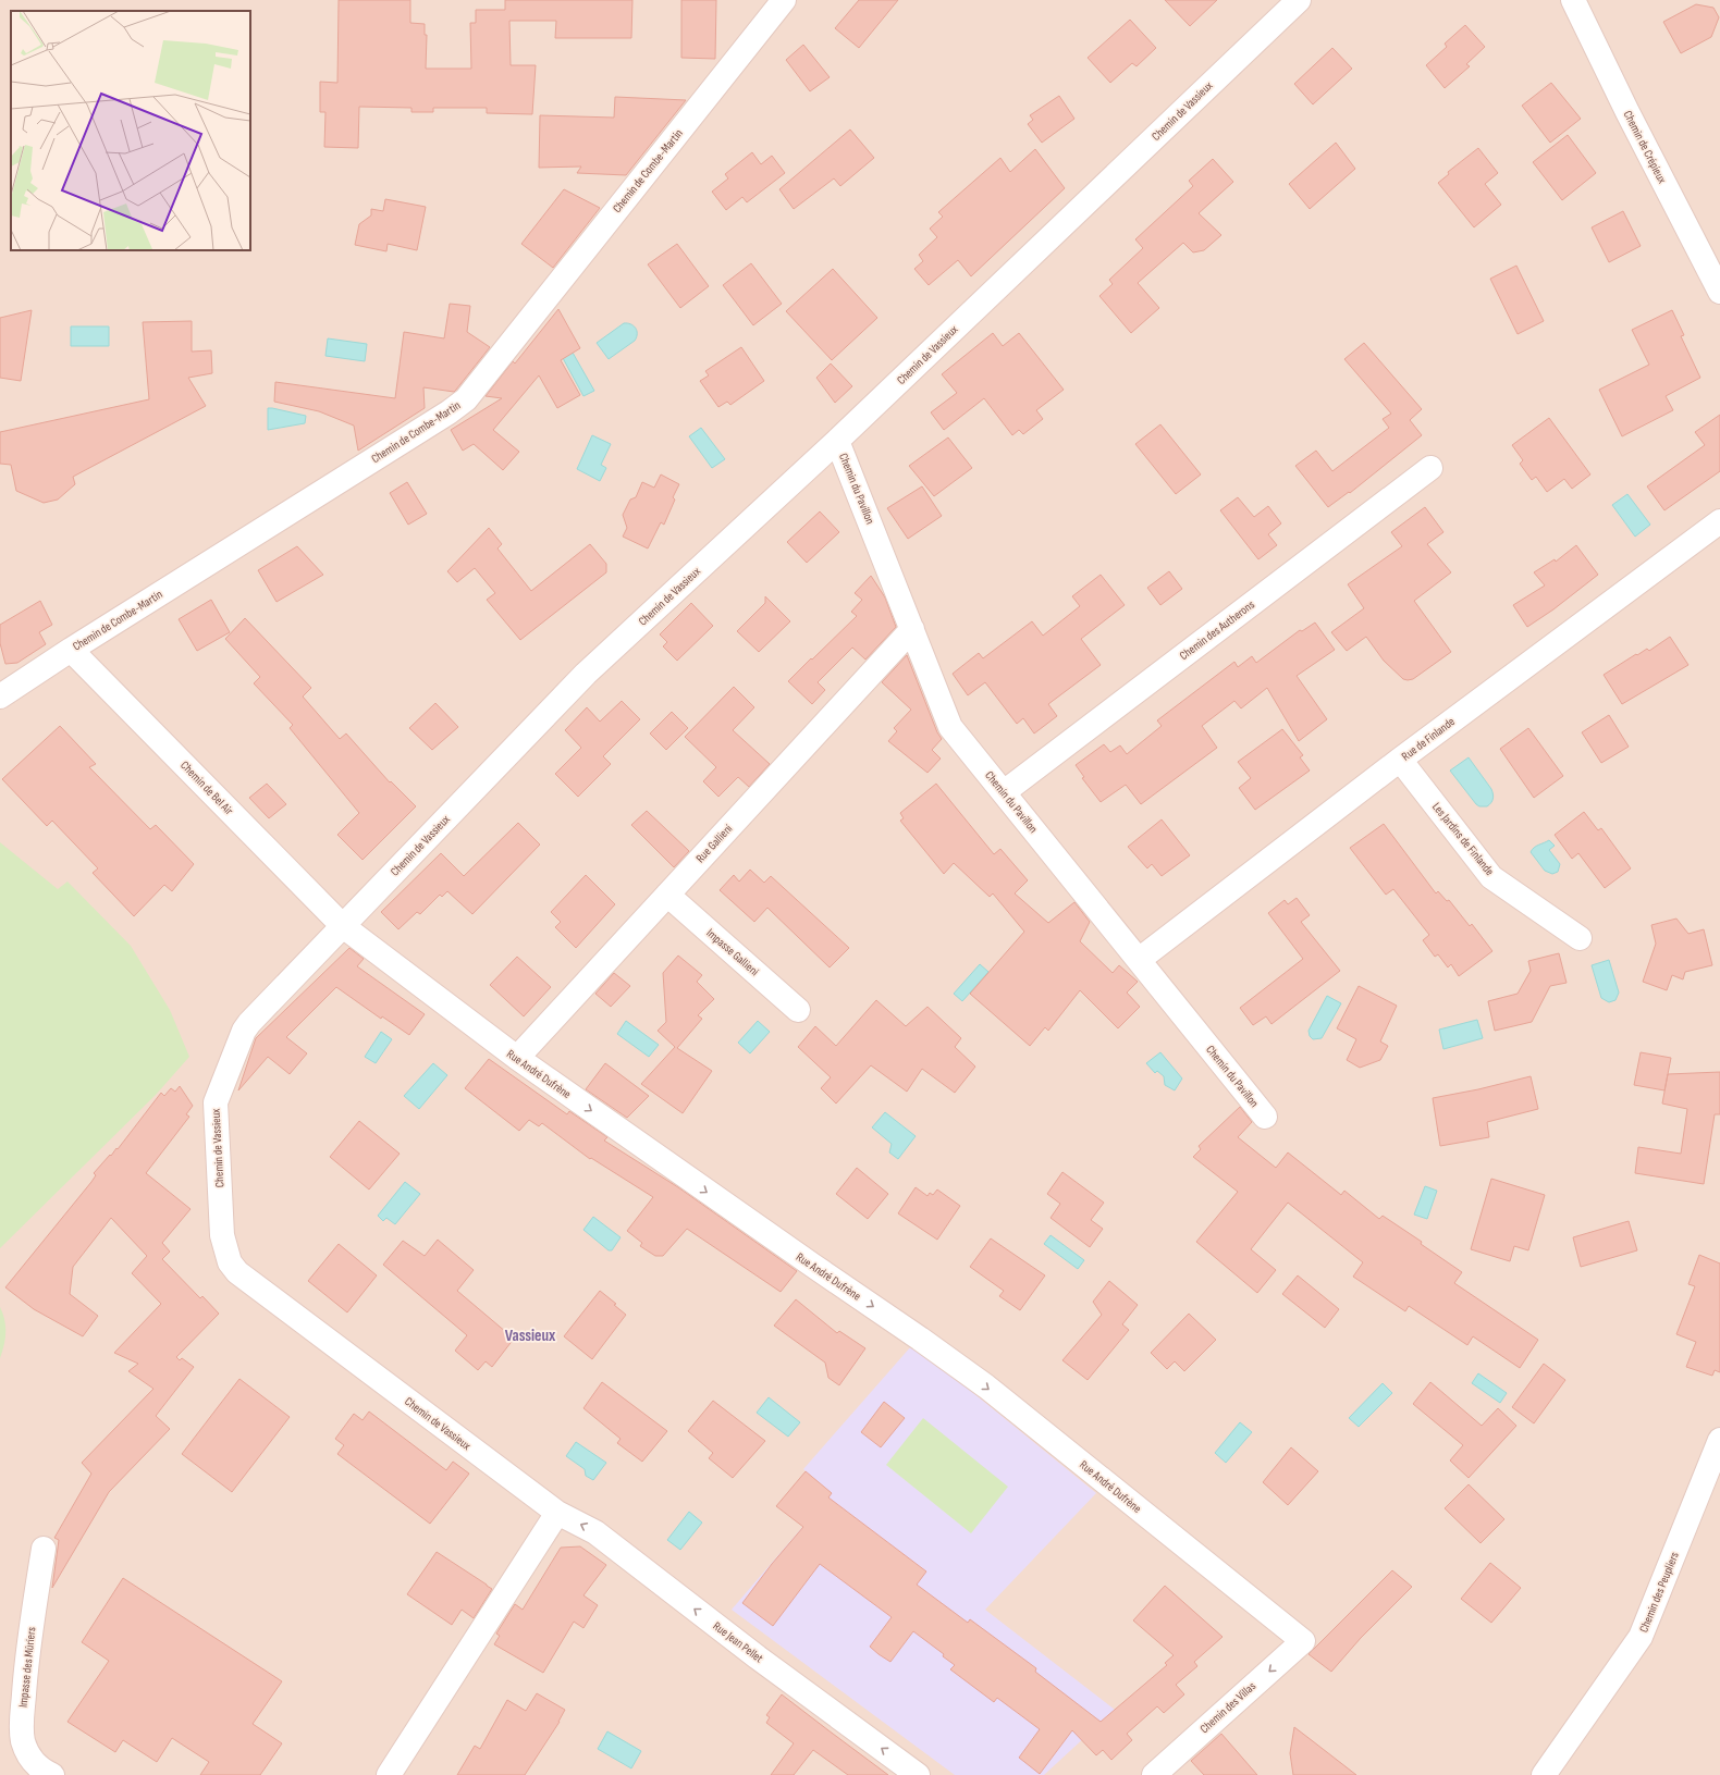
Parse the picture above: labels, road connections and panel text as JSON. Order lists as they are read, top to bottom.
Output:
{
  "streets": {
    "street": [
      "Chemin de Vassieux",
      "Chemin de Crépieux",
      "Chemin de Combe-Martin",
      "Chemin du Pavillon",
      "Chemin des Autherons",
      "Rue de Finlande",
      "Chemin de Bel Air",
      "Les Jardins de Finlande",
      "Rue Gallieni",
      "Impasse Gallieni",
      "Rue André Dufrène",
      "Chemin des Peupliers",
      "Rue Jean Pellet",
      "Impasse des Mûriers",
      "Chemin des Villas"
    ]
  },
  "crossings": [
    ["Chemin de Vassieux", "Chemin du Pavillon"],
    ["Chemin de Vassieux", "Chemin de Bel Air"],
    ["Chemin de Vassieux", "Rue André Dufrène"],
    ["Chemin de Vassieux", "Rue Jean Pellet"],
    ["Chemin de Combe-Martin", "Chemin de Bel Air"],
    ["Chemin du Pavillon", "Chemin des Autherons"],
    ["Chemin du Pavillon", "Rue de Finlande"],
    ["Chemin du Pavillon", "Rue Gallieni"],
    ["Rue de Finlande", "Les Jardins de Finlande"],
    ["Chemin de Bel Air", "Rue André Dufrène"],
    ["Rue Gallieni", "Impasse Gallieni"],
    ["Rue Gallieni", "Rue André Dufrène"],
    ["Rue André Dufrène", "Chemin des Villas"]
  ],
  "one_way": ["Rue André Dufrène", "Rue Jean Pellet", "Chemin des Villas"],
  "districts": ["Vassieux"]
}
